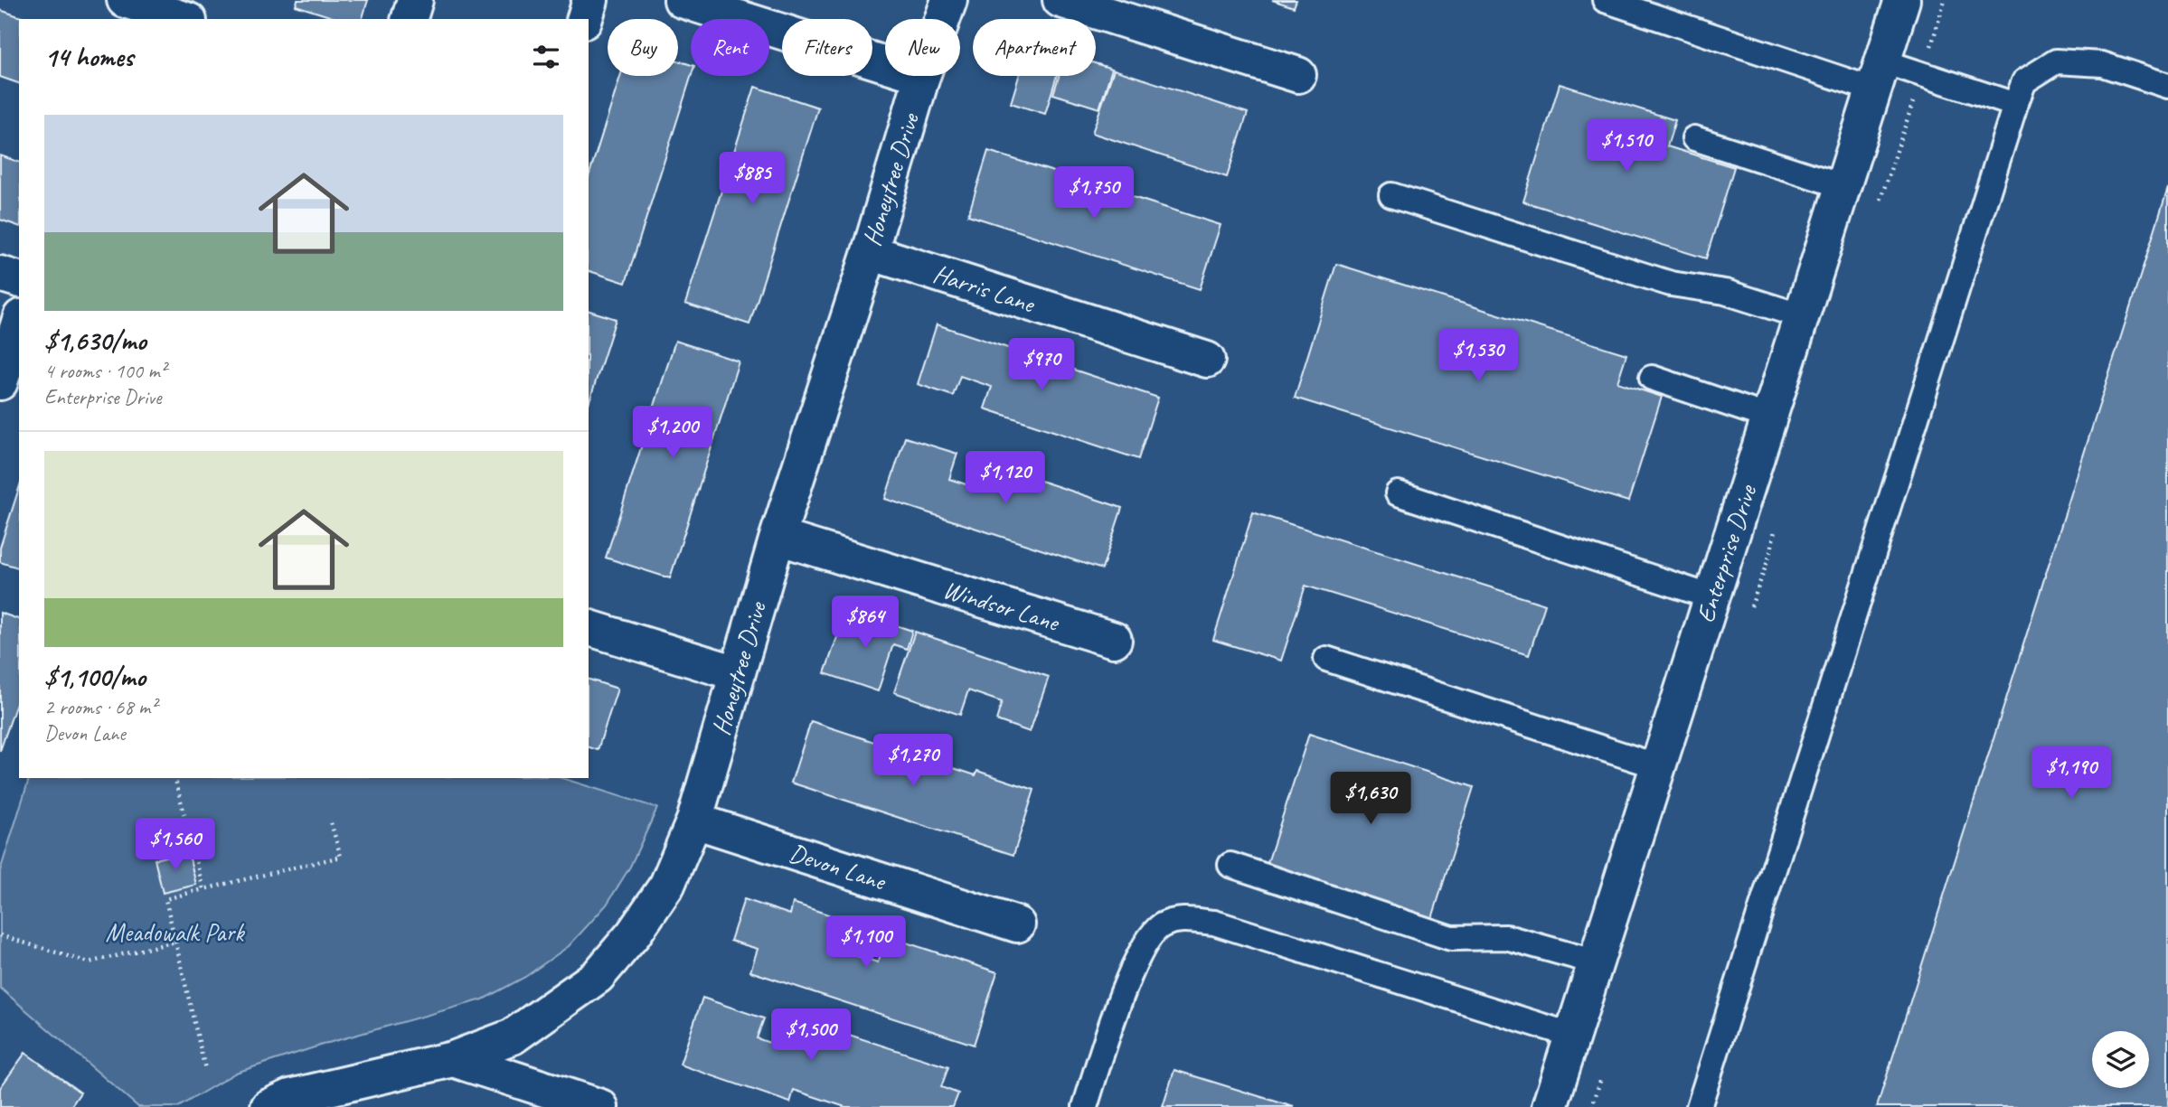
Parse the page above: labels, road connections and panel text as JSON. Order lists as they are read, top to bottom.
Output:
{
  "streets": {
    "street": [
      "Honeytree Drive",
      "Harris Lane",
      "Enterprise Drive",
      "Windsor Lane",
      "Devon Lane"
    ]
  },
  "crossings": [
    ["Honeytree Drive", "Harris Lane"],
    ["Honeytree Drive", "Windsor Lane"],
    ["Honeytree Drive", "Devon Lane"]
  ],
  "parks": ["Meadowalk Park"],
  "page": {
    "chip": [
      "Buy",
      "Rent",
      "Filters",
      "New",
      "Apartment"
    ],
    "heading": "14 homes",
    "list": [
      {
        "name": "$1,630/mo",
        "note": "4 rooms · 100 m² · Enterprise Drive"
      },
      {
        "name": "$1,100/mo",
        "note": "2 rooms · 68 m² · Devon Lane"
      }
    ],
    "price": [
      "$1,510",
      "$885",
      "$1,750",
      "$1,530",
      "$970",
      "$1,200",
      "$1,120",
      "$864",
      "$1,270",
      "$1,190",
      "$1,630",
      "$1,560",
      "$1,100",
      "$1,500"
    ]
  }
}
